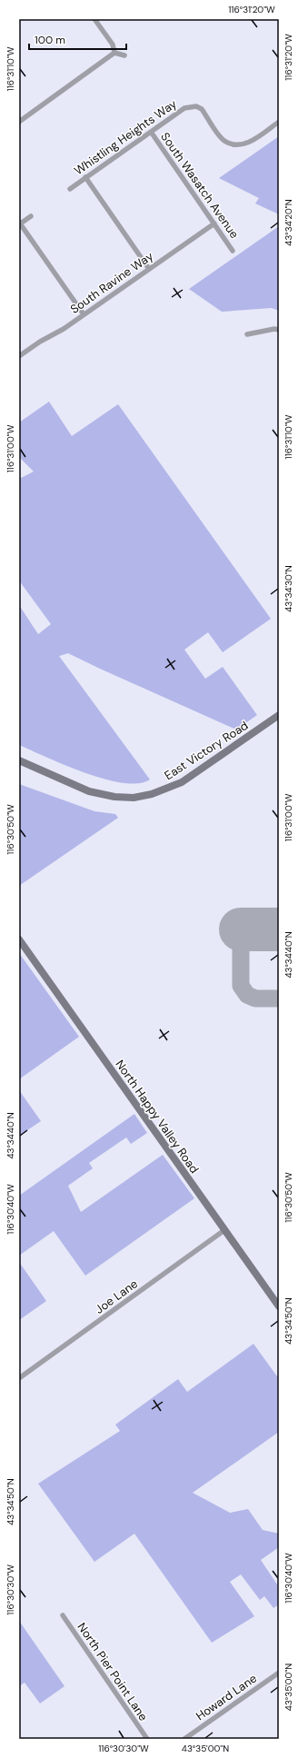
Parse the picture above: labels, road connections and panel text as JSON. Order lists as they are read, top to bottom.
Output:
{
  "streets": {
    "main road": ["East Victory Road", "North Happy Valley Road"],
    "street": [
      "Whistling Heights Way",
      "South Wasatch Avenue",
      "South Ravine Way",
      "Joe Lane",
      "North Pier Point Lane",
      "Howard Lane"
    ]
  },
  "crossings": [
    ["Whistling Heights Way", "South Wasatch Avenue"],
    ["South Wasatch Avenue", "South Ravine Way"],
    ["North Happy Valley Road", "Joe Lane"]
  ],
  "scale_bar": "100 m",
  "coordinates": [
    "116°31'20\"W",
    "116°31'10\"W",
    "43°34'20\"N",
    "116°31'00\"W",
    "43°34'30\"N",
    "116°30'50\"W",
    "43°34'40\"N",
    "116°30'40\"W",
    "43°34'50\"N",
    "116°30'30\"W",
    "43°35'00\"N"
  ]
}
